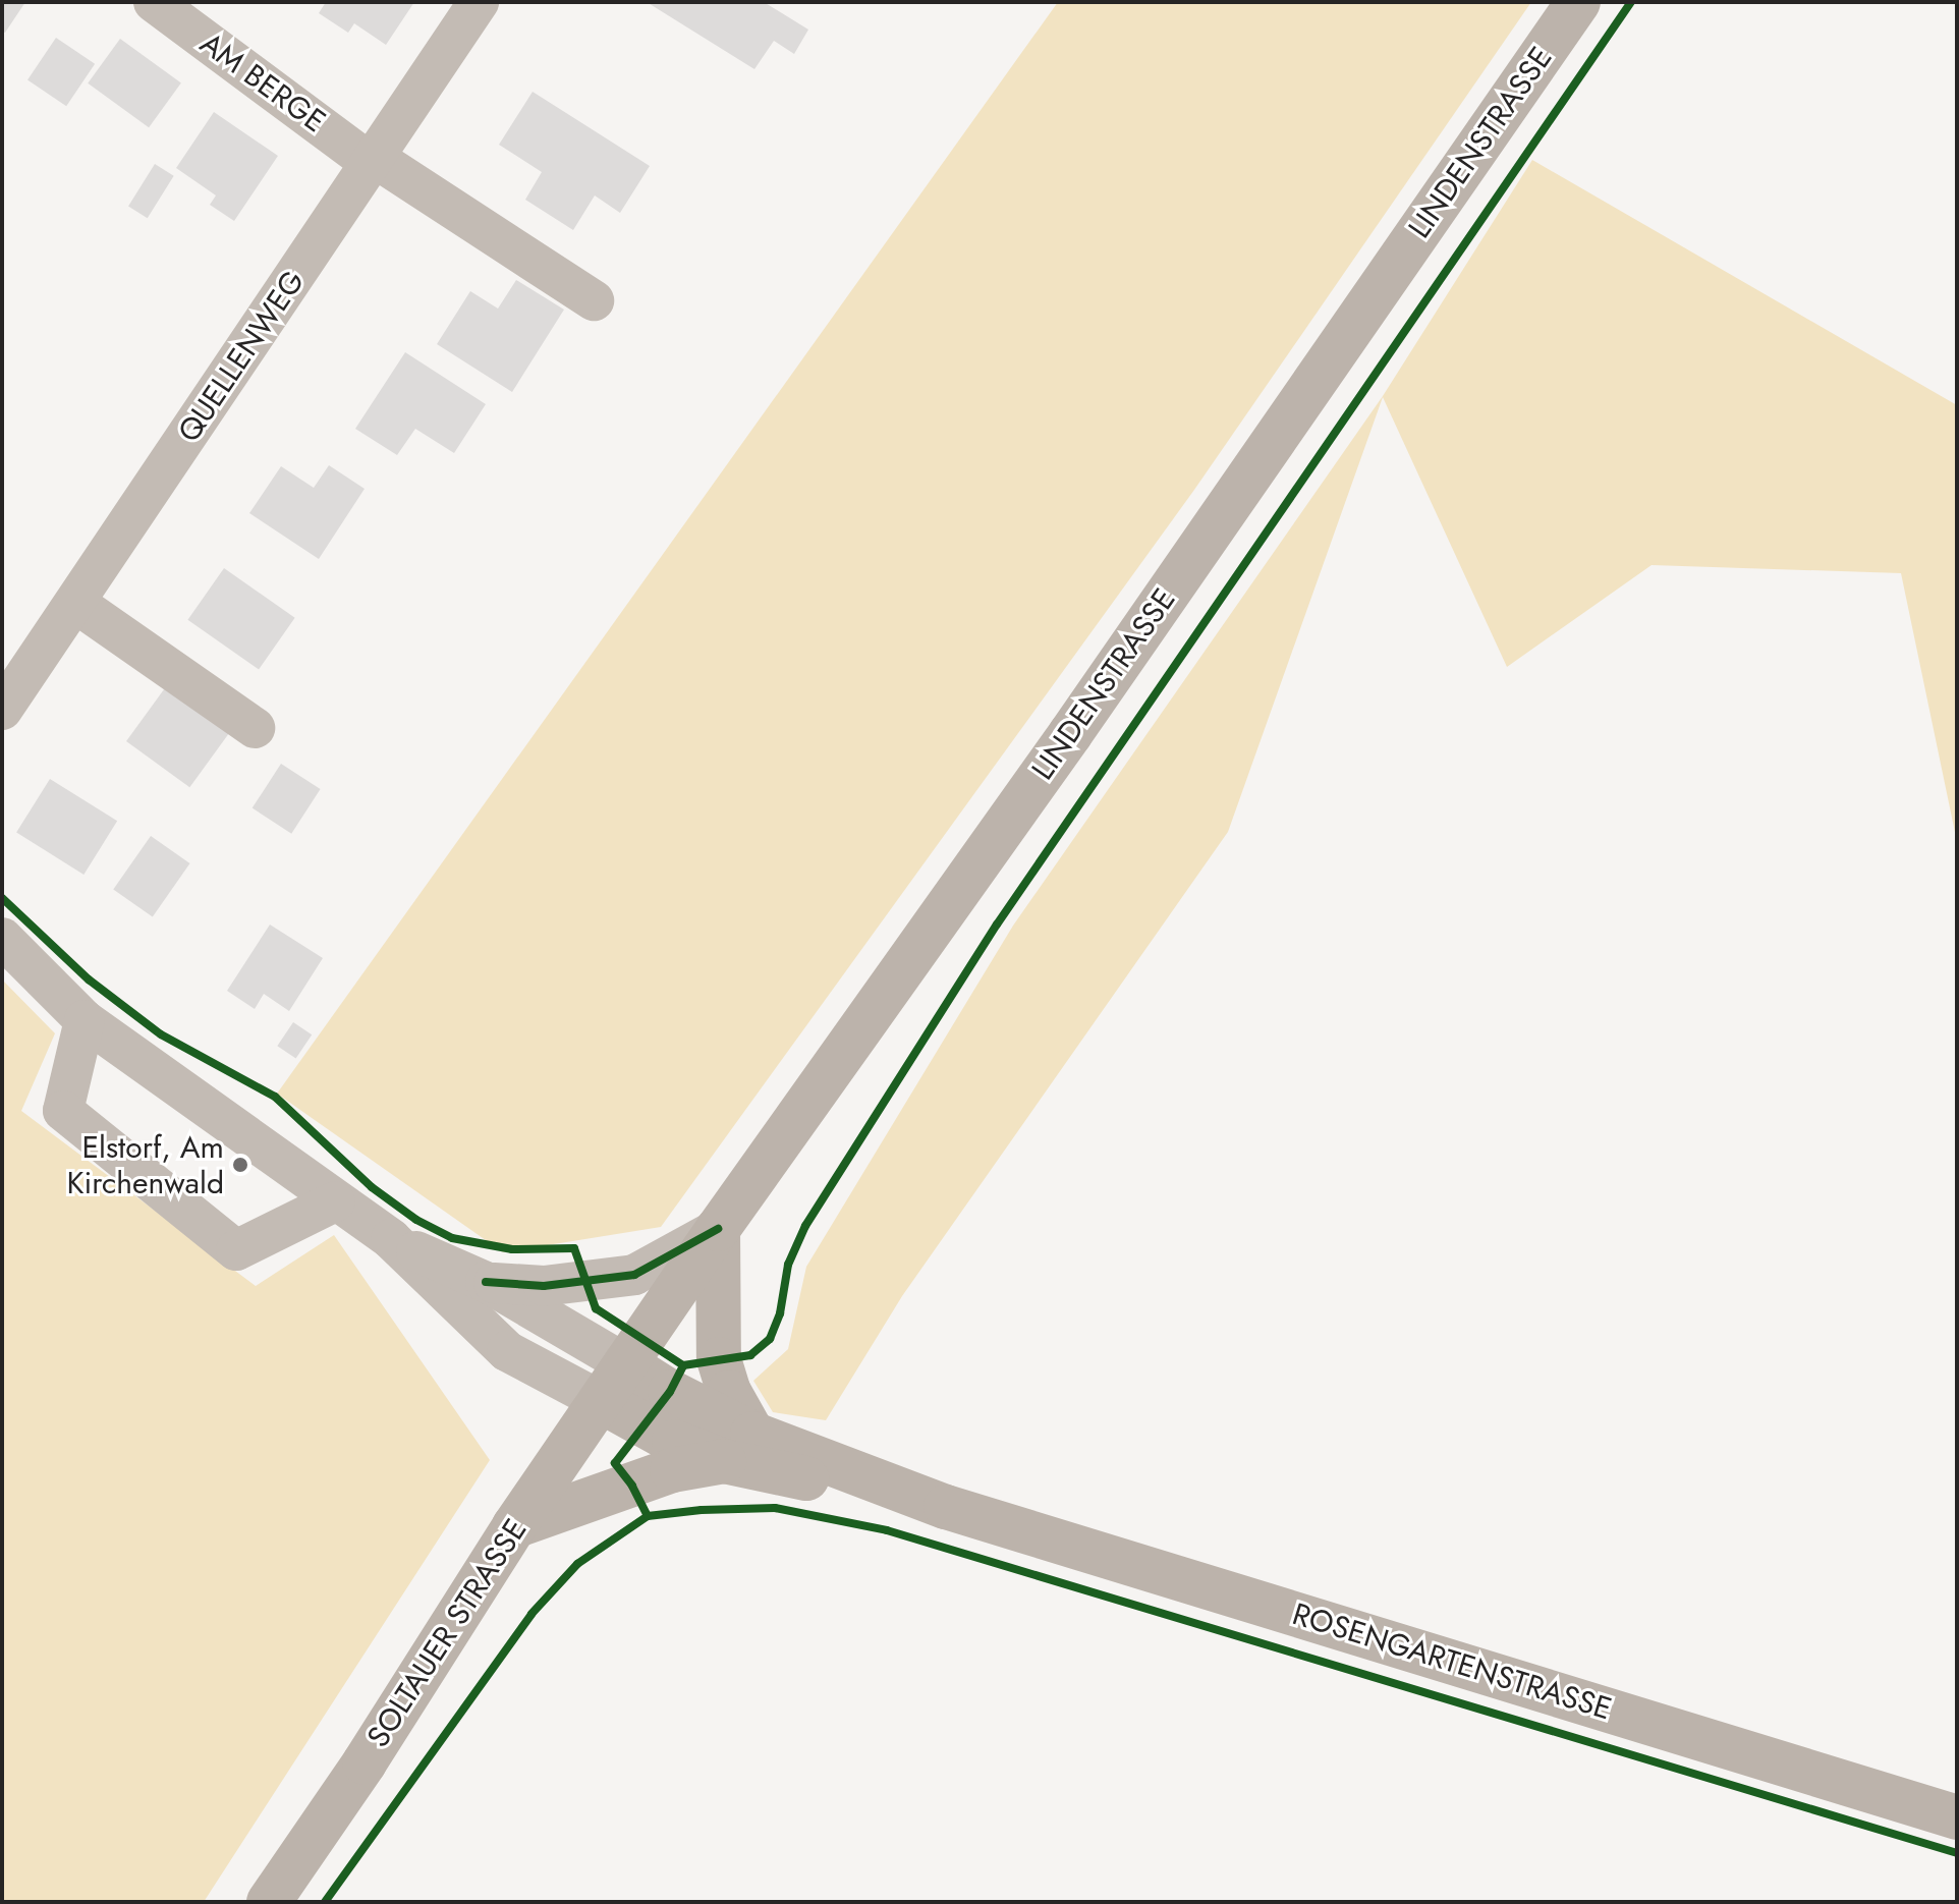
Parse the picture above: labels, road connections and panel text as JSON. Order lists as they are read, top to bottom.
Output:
{
  "streets": {
    "main road": ["LINDENSTRASSE", "SOLTAUER STRASSE", "ROSENGARTENSTRASSE"],
    "street": ["AM BERGE", "QUELLENWEG"]
  },
  "crossings": [
    ["AM BERGE", "QUELLENWEG"],
    ["LINDENSTRASSE", "SOLTAUER STRASSE"],
    ["LINDENSTRASSE", "ROSENGARTENSTRASSE"],
    ["SOLTAUER STRASSE", "ROSENGARTENSTRASSE"]
  ],
  "places": ["Elstorf, Am Kirchenwald"]
}
